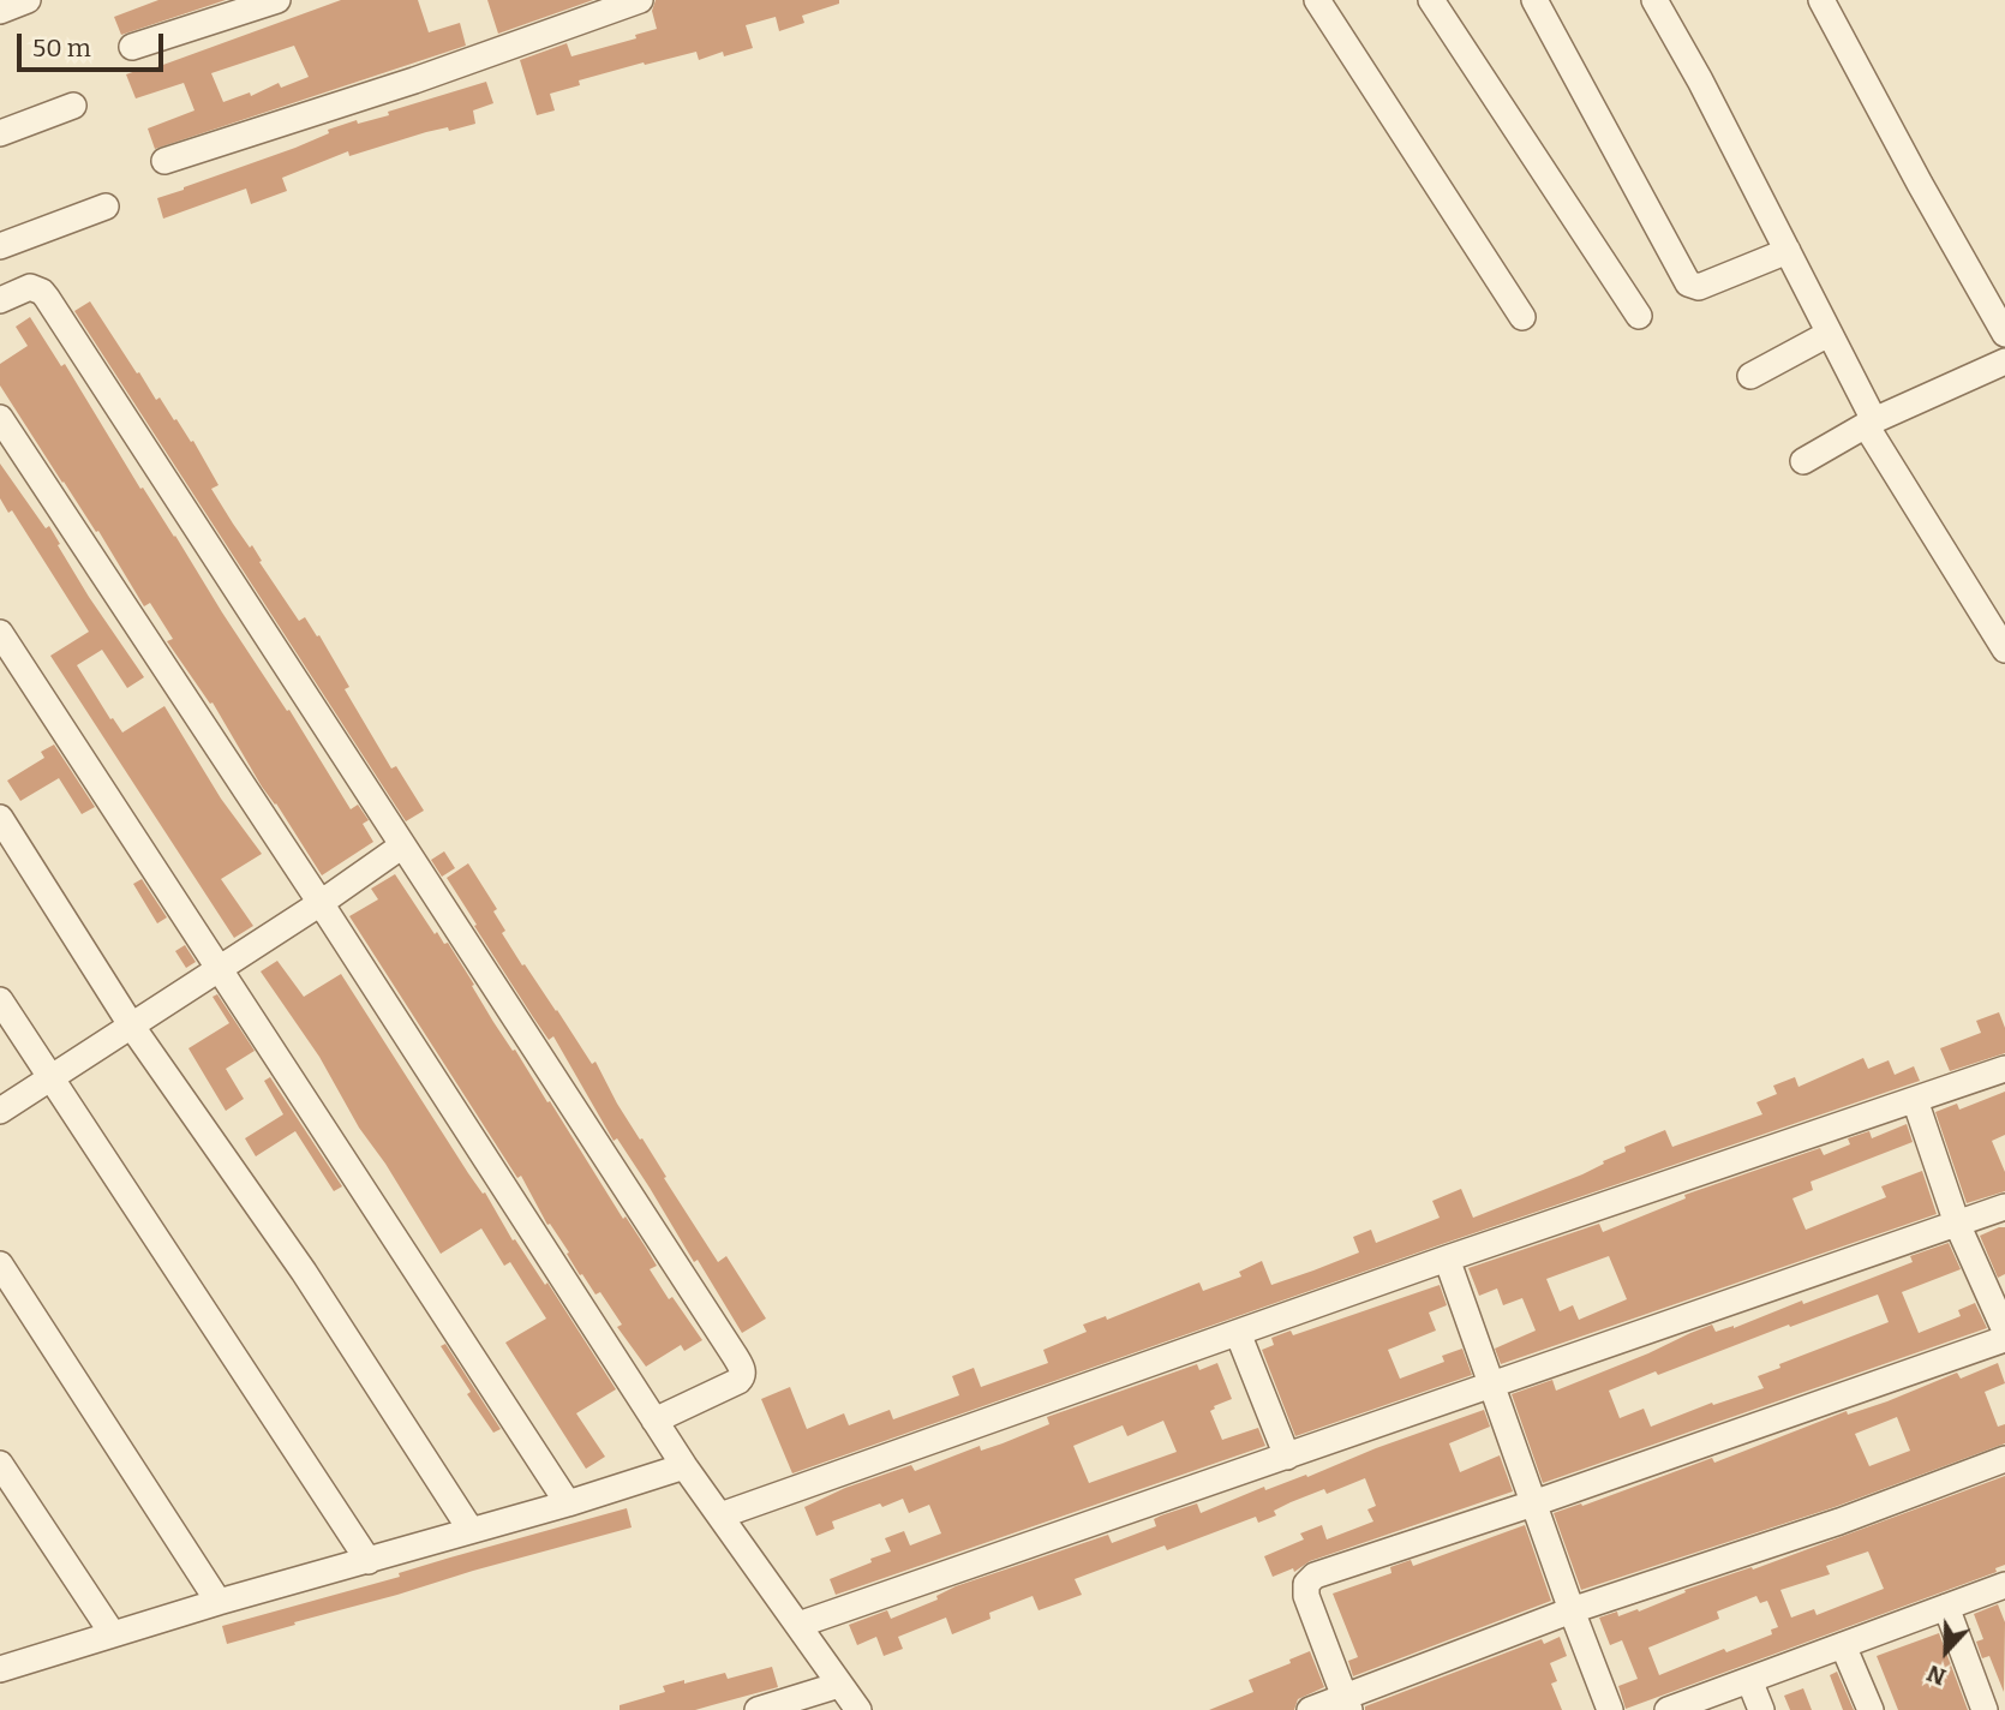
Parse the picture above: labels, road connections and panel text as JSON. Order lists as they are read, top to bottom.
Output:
{
  "scale_bar": "50 m",
  "north": "bottom"
}
